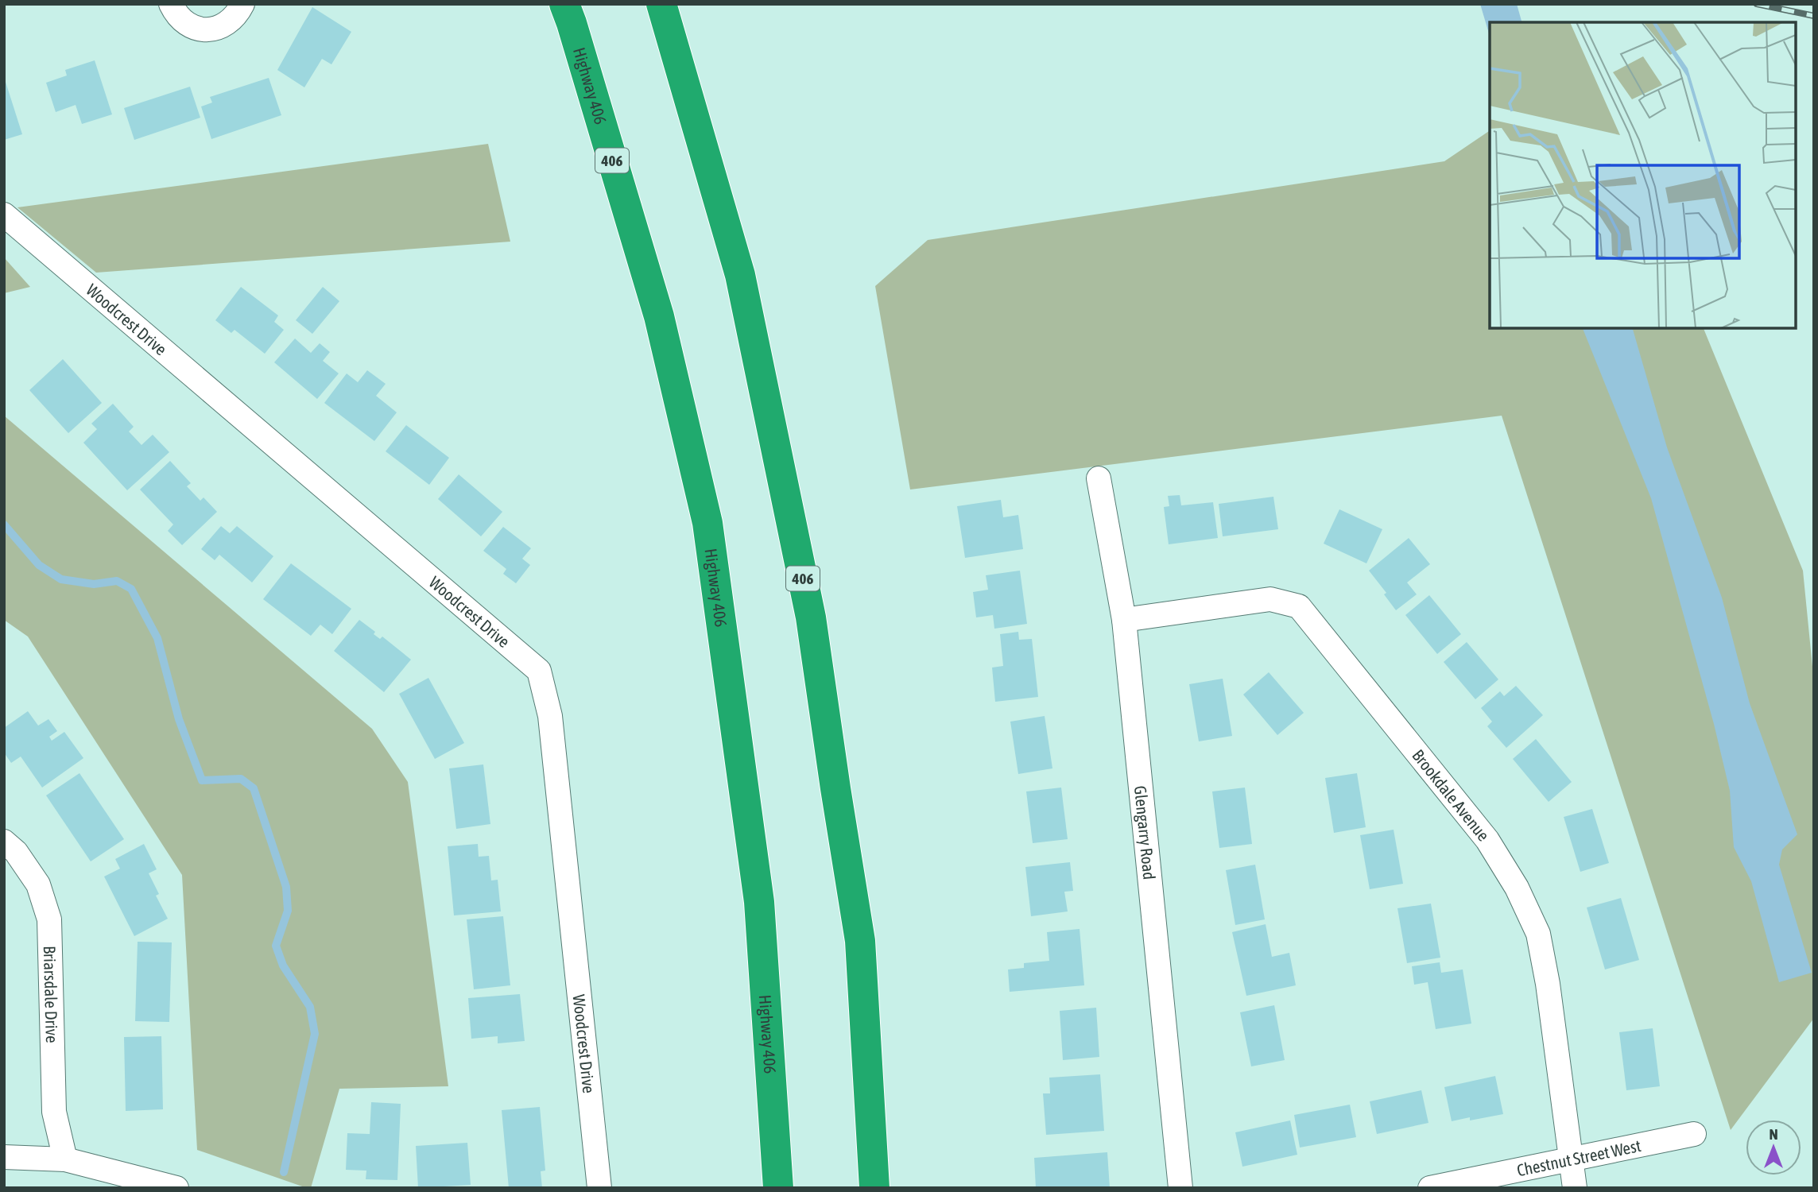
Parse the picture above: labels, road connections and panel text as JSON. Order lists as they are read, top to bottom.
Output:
{
  "streets": {
    "highway": ["Highway 406", "406"],
    "street": [
      "Woodcrest Drive",
      "Brookdale Avenue",
      "Glengarry Road",
      "Briarsdale Drive",
      "Chestnut Street West"
    ]
  },
  "crossings": [
    ["Brookdale Avenue", "Glengarry Road"],
    ["Brookdale Avenue", "Chestnut Street West"]
  ],
  "north": "top"
}
